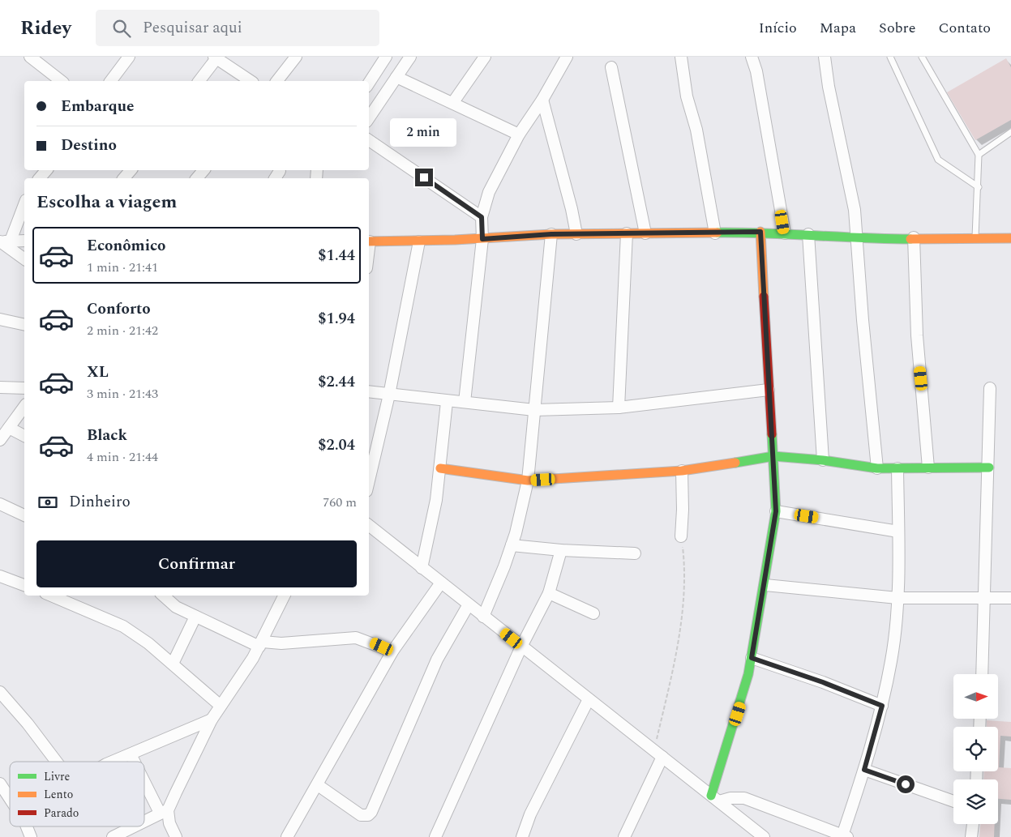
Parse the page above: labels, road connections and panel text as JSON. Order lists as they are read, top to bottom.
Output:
{
  "legend": ["Livre", "Lento", "Parado"],
  "north": "right",
  "page": {
    "header": "Ridey",
    "search": "Pesquisar aqui",
    "nav": [
      "Início",
      "Mapa",
      "Sobre",
      "Contato"
    ],
    "banner": ["Embarque", "Destino"],
    "bubble": "2 min",
    "heading": "Escolha a viagem",
    "list": [
      {
        "name": "Econômico",
        "note": "1 min · 21:41",
        "value": "$1.44"
      },
      {
        "name": "Conforto",
        "note": "2 min · 21:42",
        "value": "$1.94"
      },
      {
        "name": "XL",
        "note": "3 min · 21:43",
        "value": "$2.44"
      },
      {
        "name": "Black",
        "note": "4 min · 21:44",
        "value": "$2.04"
      }
    ],
    "pay": ["Dinheiro", "760 m"],
    "buttons": "Confirmar"
  }
}
